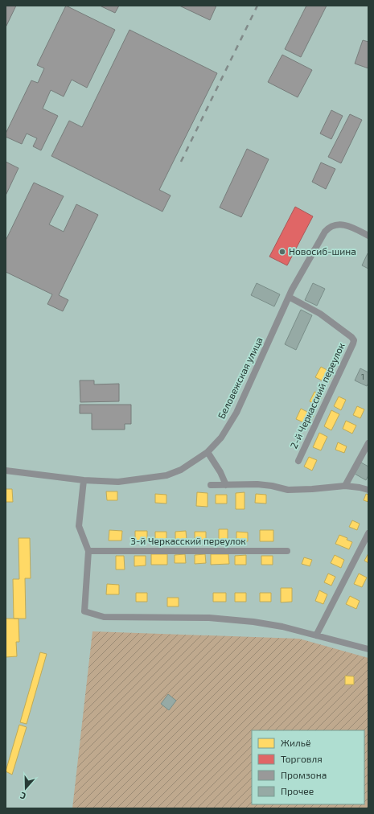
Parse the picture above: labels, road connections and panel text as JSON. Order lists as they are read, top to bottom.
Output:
{
  "streets": {
    "street": ["Беловежская улица", "2-й Черкасский переулок", "3-й Черкасский переулок"]
  },
  "crossings": [
    ["Беловежская улица", "2-й Черкасский переулок"]
  ],
  "places": ["Новосиб-шина"],
  "house_numbers": ["1"],
  "legend": [
    "Жильё",
    "Торговля",
    "Промзона",
    "Прочее"
  ],
  "north": "bottom"
}
